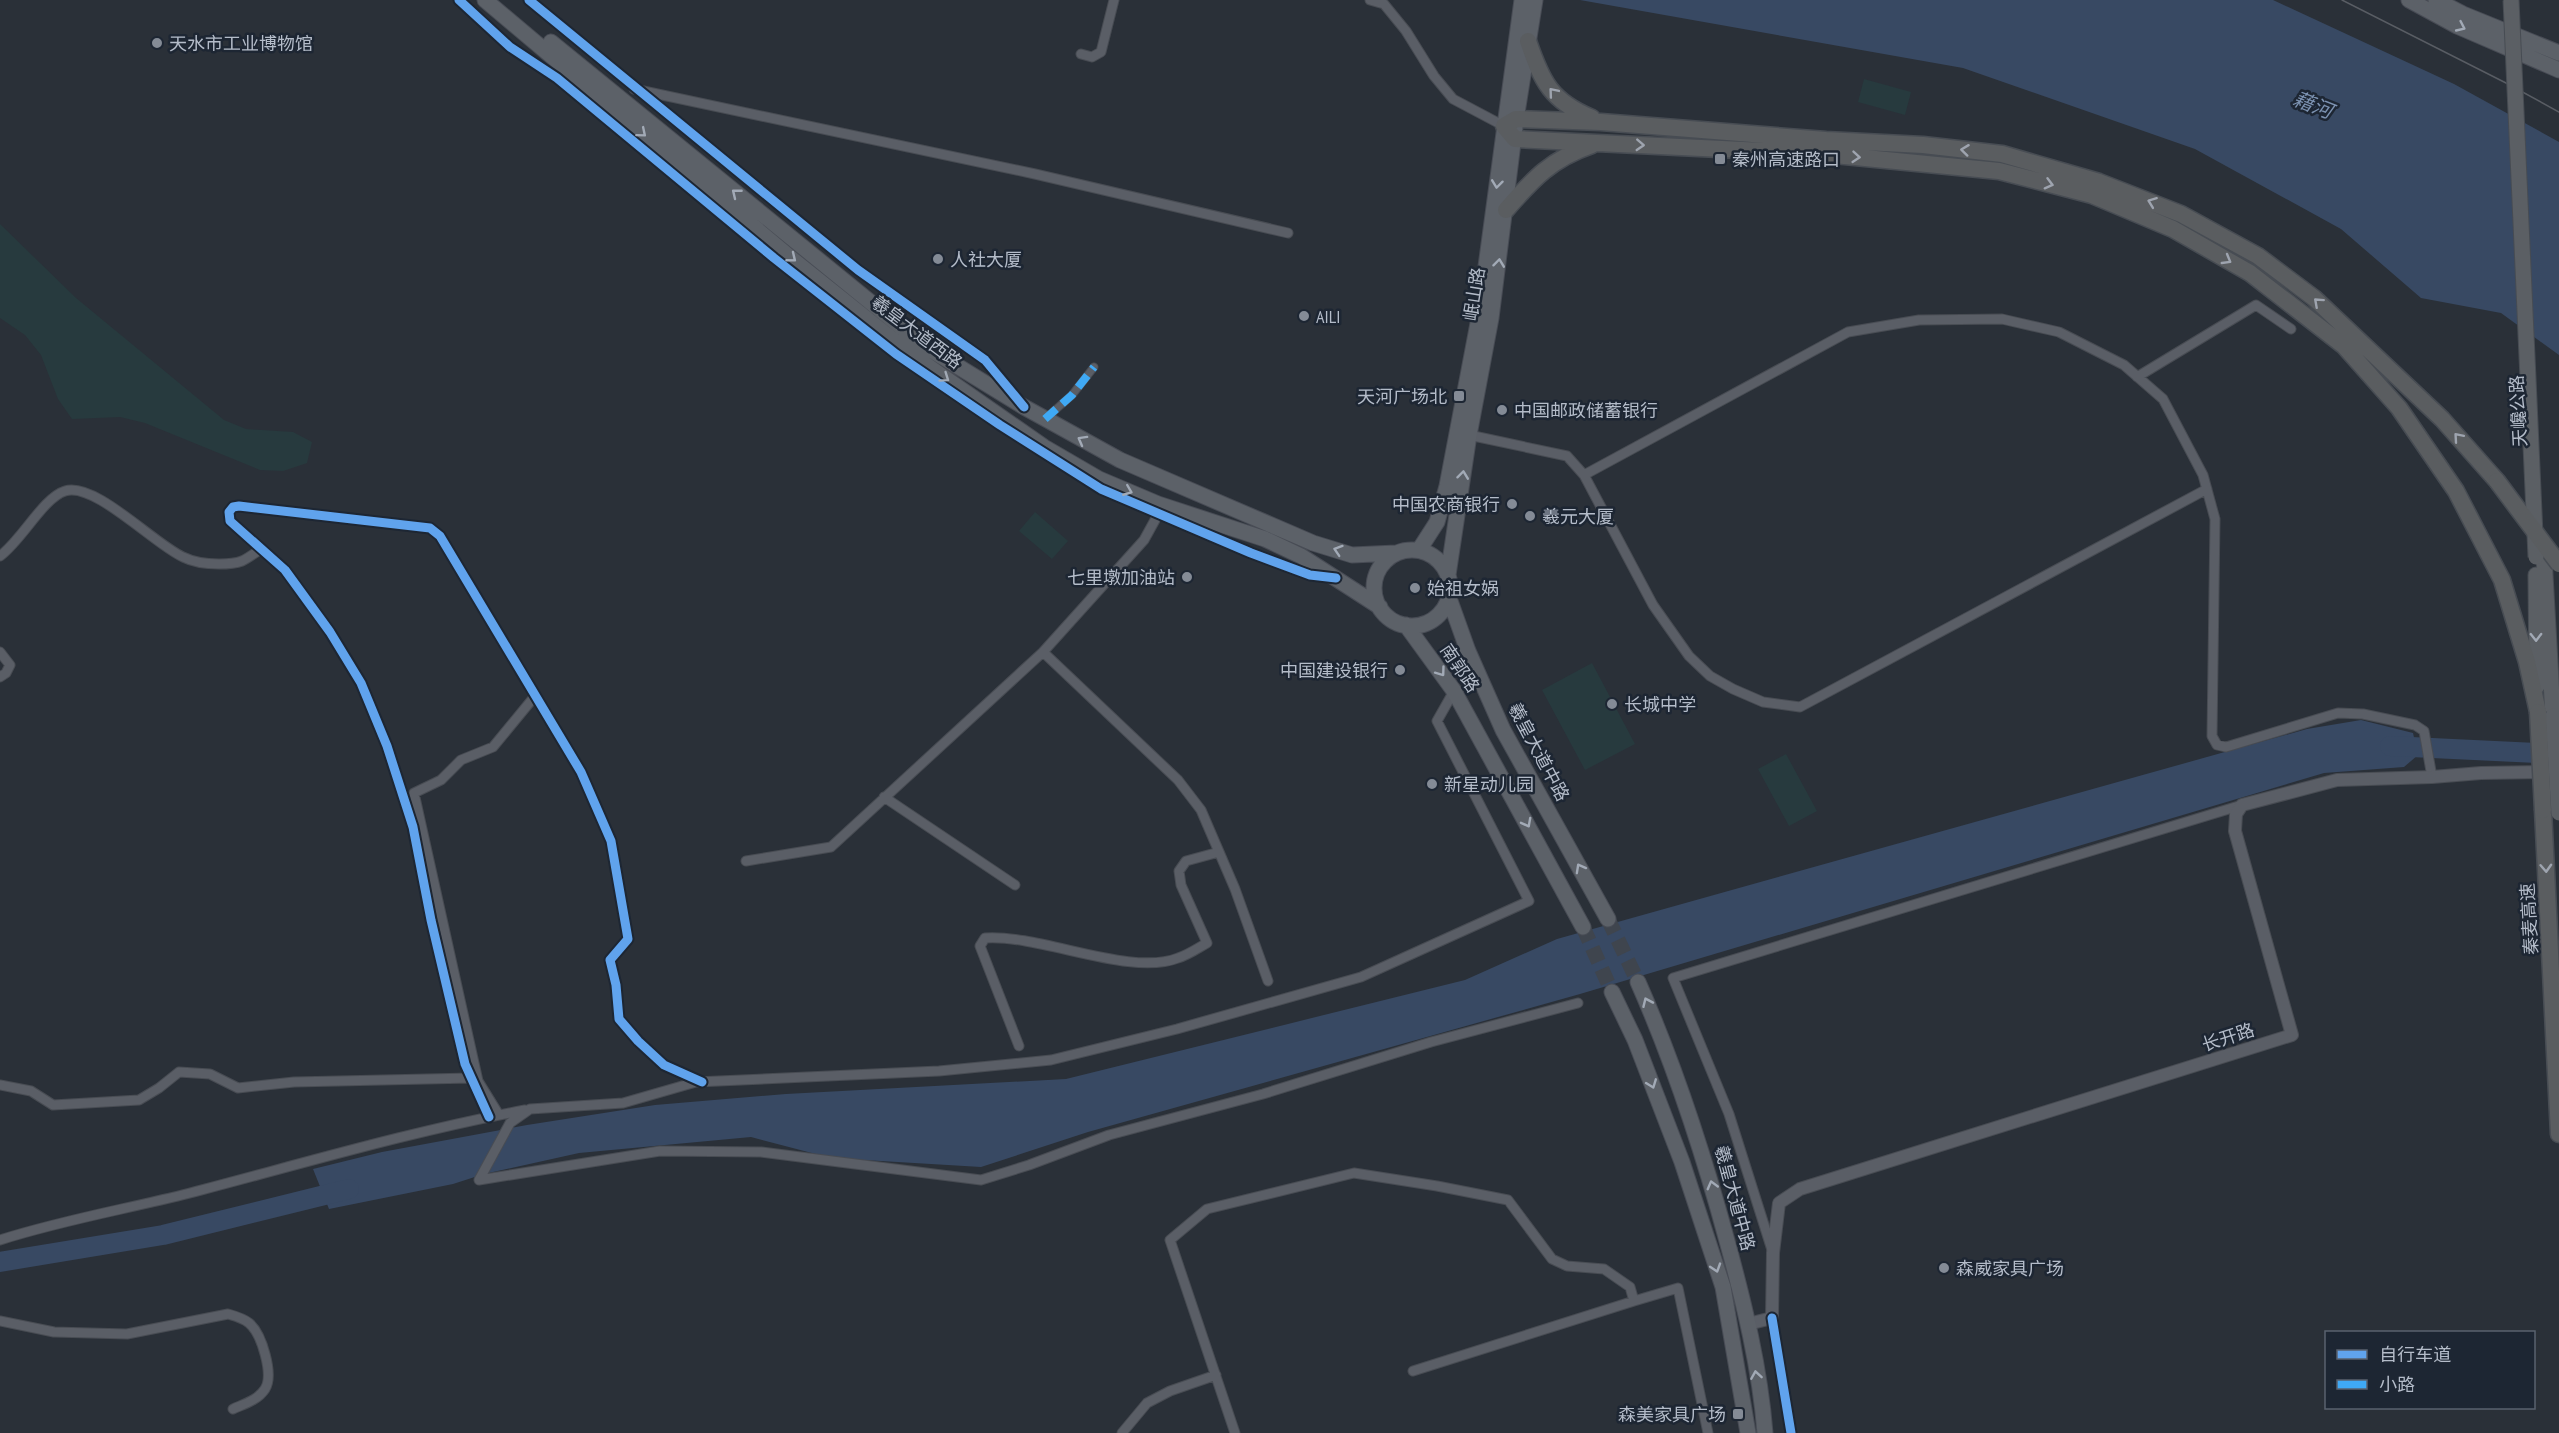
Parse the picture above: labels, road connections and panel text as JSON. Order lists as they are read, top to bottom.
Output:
{
  "streets": {
    "highway": ["天巉公路", "秦麦高速"],
    "main road": [
      "岷山路",
      "羲皇大道西路",
      "南郭路",
      "羲皇大道中路"
    ],
    "street": ["长开路"]
  },
  "crossings": [
    ["岷山路", "羲皇大道西路"],
    ["岷山路", "南郭路"],
    ["岷山路", "羲皇大道中路"],
    ["岷山路", "秦麦高速"],
    ["羲皇大道西路", "南郭路"],
    ["羲皇大道西路", "羲皇大道中路"],
    ["天巉公路", "秦麦高速"],
    ["南郭路", "羲皇大道中路"],
    ["羲皇大道中路", "长开路"]
  ],
  "one_way": ["南郭路", "秦麦高速"],
  "water": ["藉河"],
  "places": {
    "other": [
      "天水市工业博物馆",
      "人社大厦",
      "AILI",
      "中国邮政储蓄银行",
      "中国农商银行",
      "羲元大厦",
      "七里墩加油站",
      "始祖女娲",
      "中国建设银行",
      "长城中学",
      "新星动儿园",
      "森威家具广场"
    ],
    "transit": ["秦州高速路口", "天河广场北", "森美家具广场"]
  },
  "legend": ["自行车道", "小路"]
}
